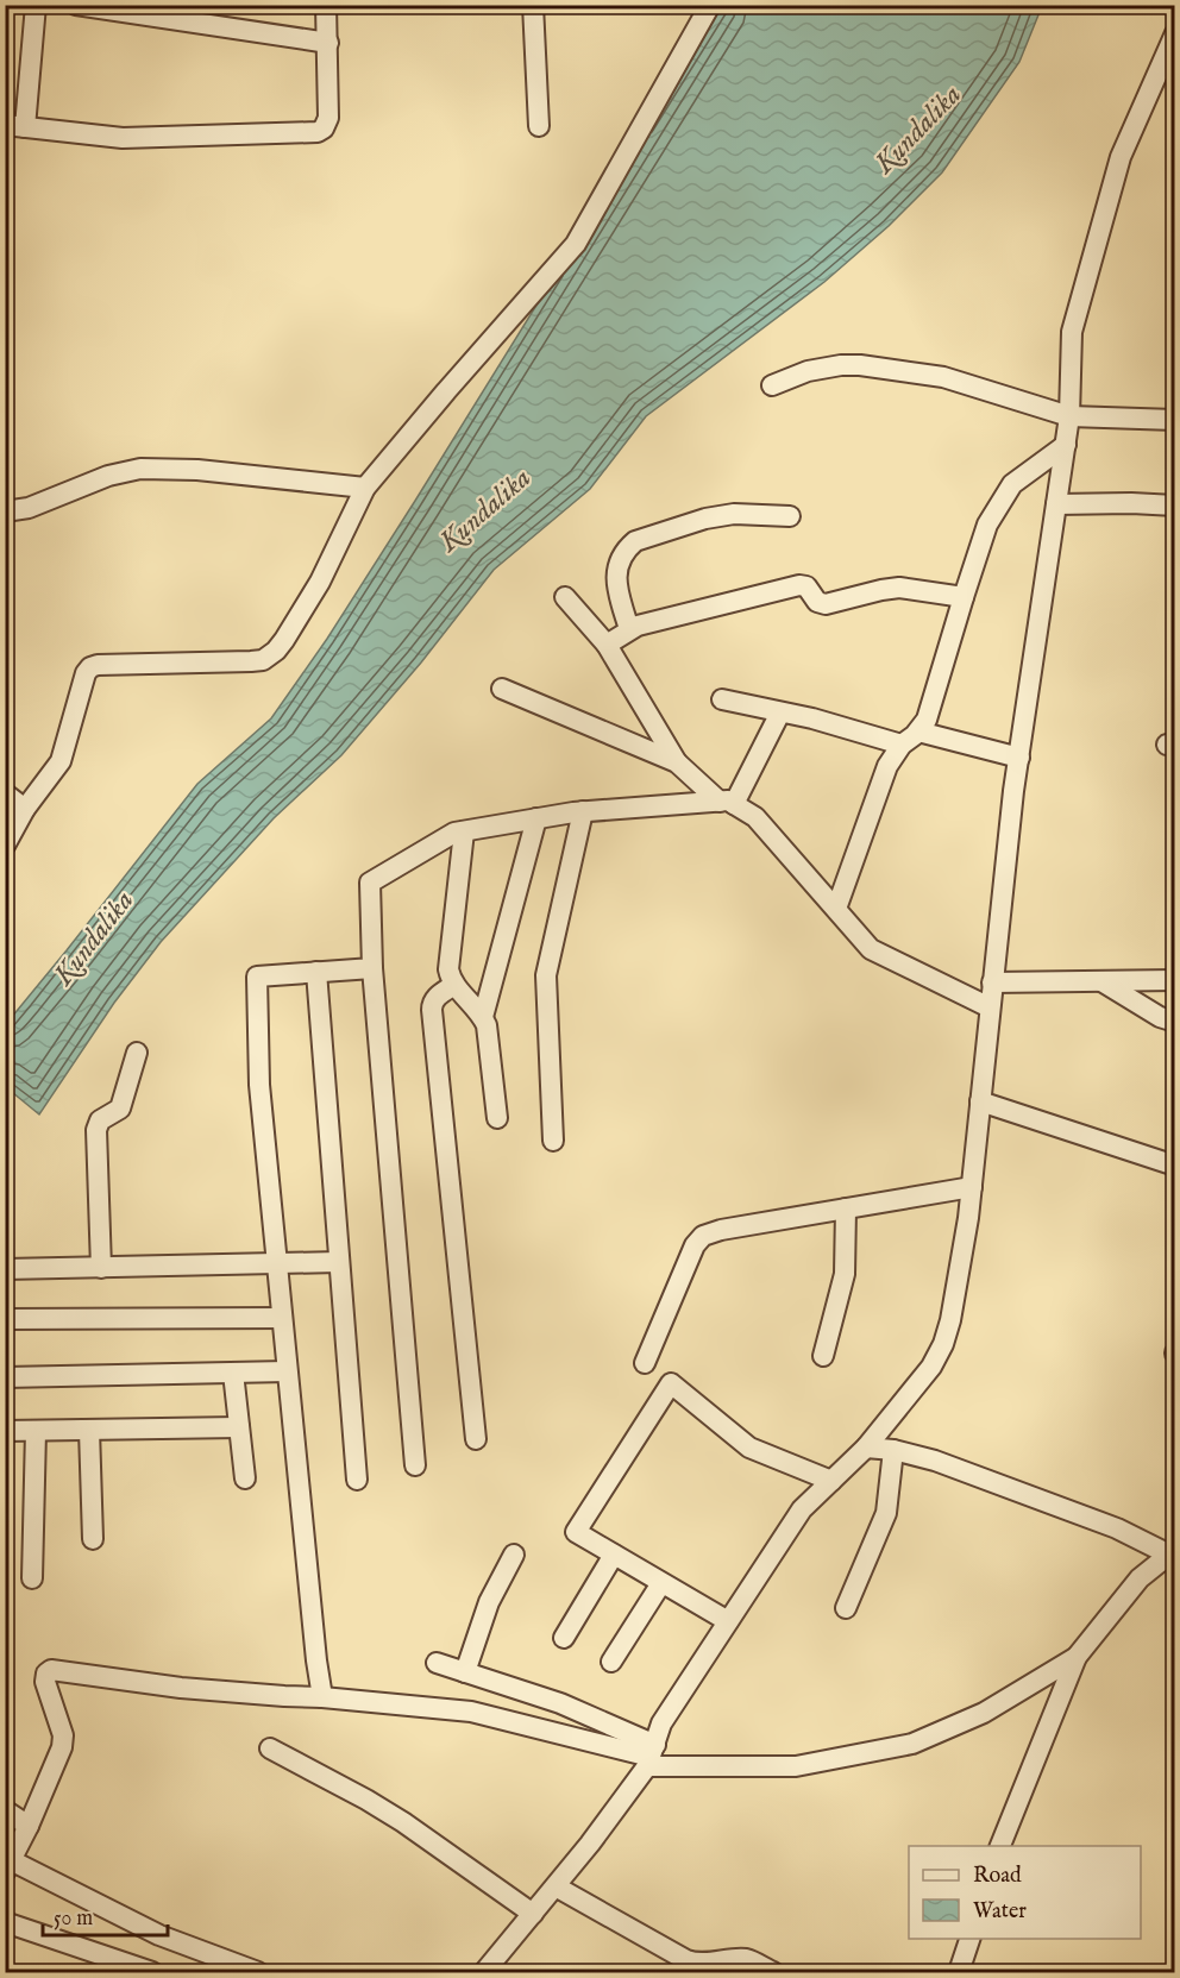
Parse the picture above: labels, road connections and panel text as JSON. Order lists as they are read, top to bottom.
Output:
{
  "water": ["Kundalika"],
  "legend": ["Road", "Water"],
  "scale_bar": "50 m"
}
